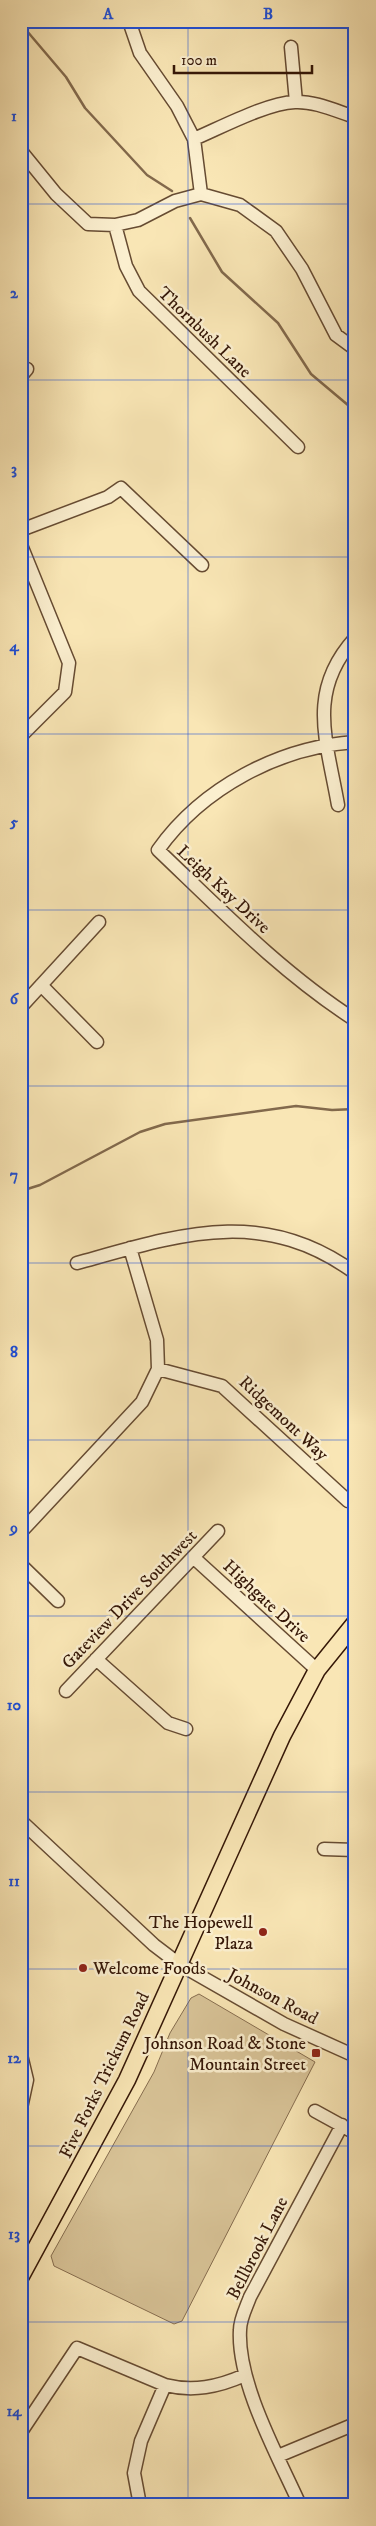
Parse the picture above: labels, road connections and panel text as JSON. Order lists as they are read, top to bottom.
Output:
{
  "streets": {
    "main road": ["Five Forks Trickum Road"],
    "street": [
      "Thornbush Lane",
      "Leigh Kay Drive",
      "Ridgemont Way",
      "Gateview Drive Southwest",
      "Highgate Drive",
      "Johnson Road",
      "Bellbrook Lane"
    ]
  },
  "crossings": [
    ["Gateview Drive Southwest", "Highgate Drive"],
    ["Highgate Drive", "Five Forks Trickum Road"],
    ["Johnson Road", "Five Forks Trickum Road"]
  ],
  "places": {
    "other": ["The Hopewell Plaza", "Welcome Foods"],
    "transit": ["Johnson Road & Stone Mountain Street"]
  },
  "scale_bar": "100 m",
  "grid": {
    "columns": ["A", "B"],
    "rows": [
      "1",
      "2",
      "3",
      "4",
      "5",
      "6",
      "7",
      "8",
      "9",
      "10",
      "11",
      "12",
      "13",
      "14"
    ]
  }
}
